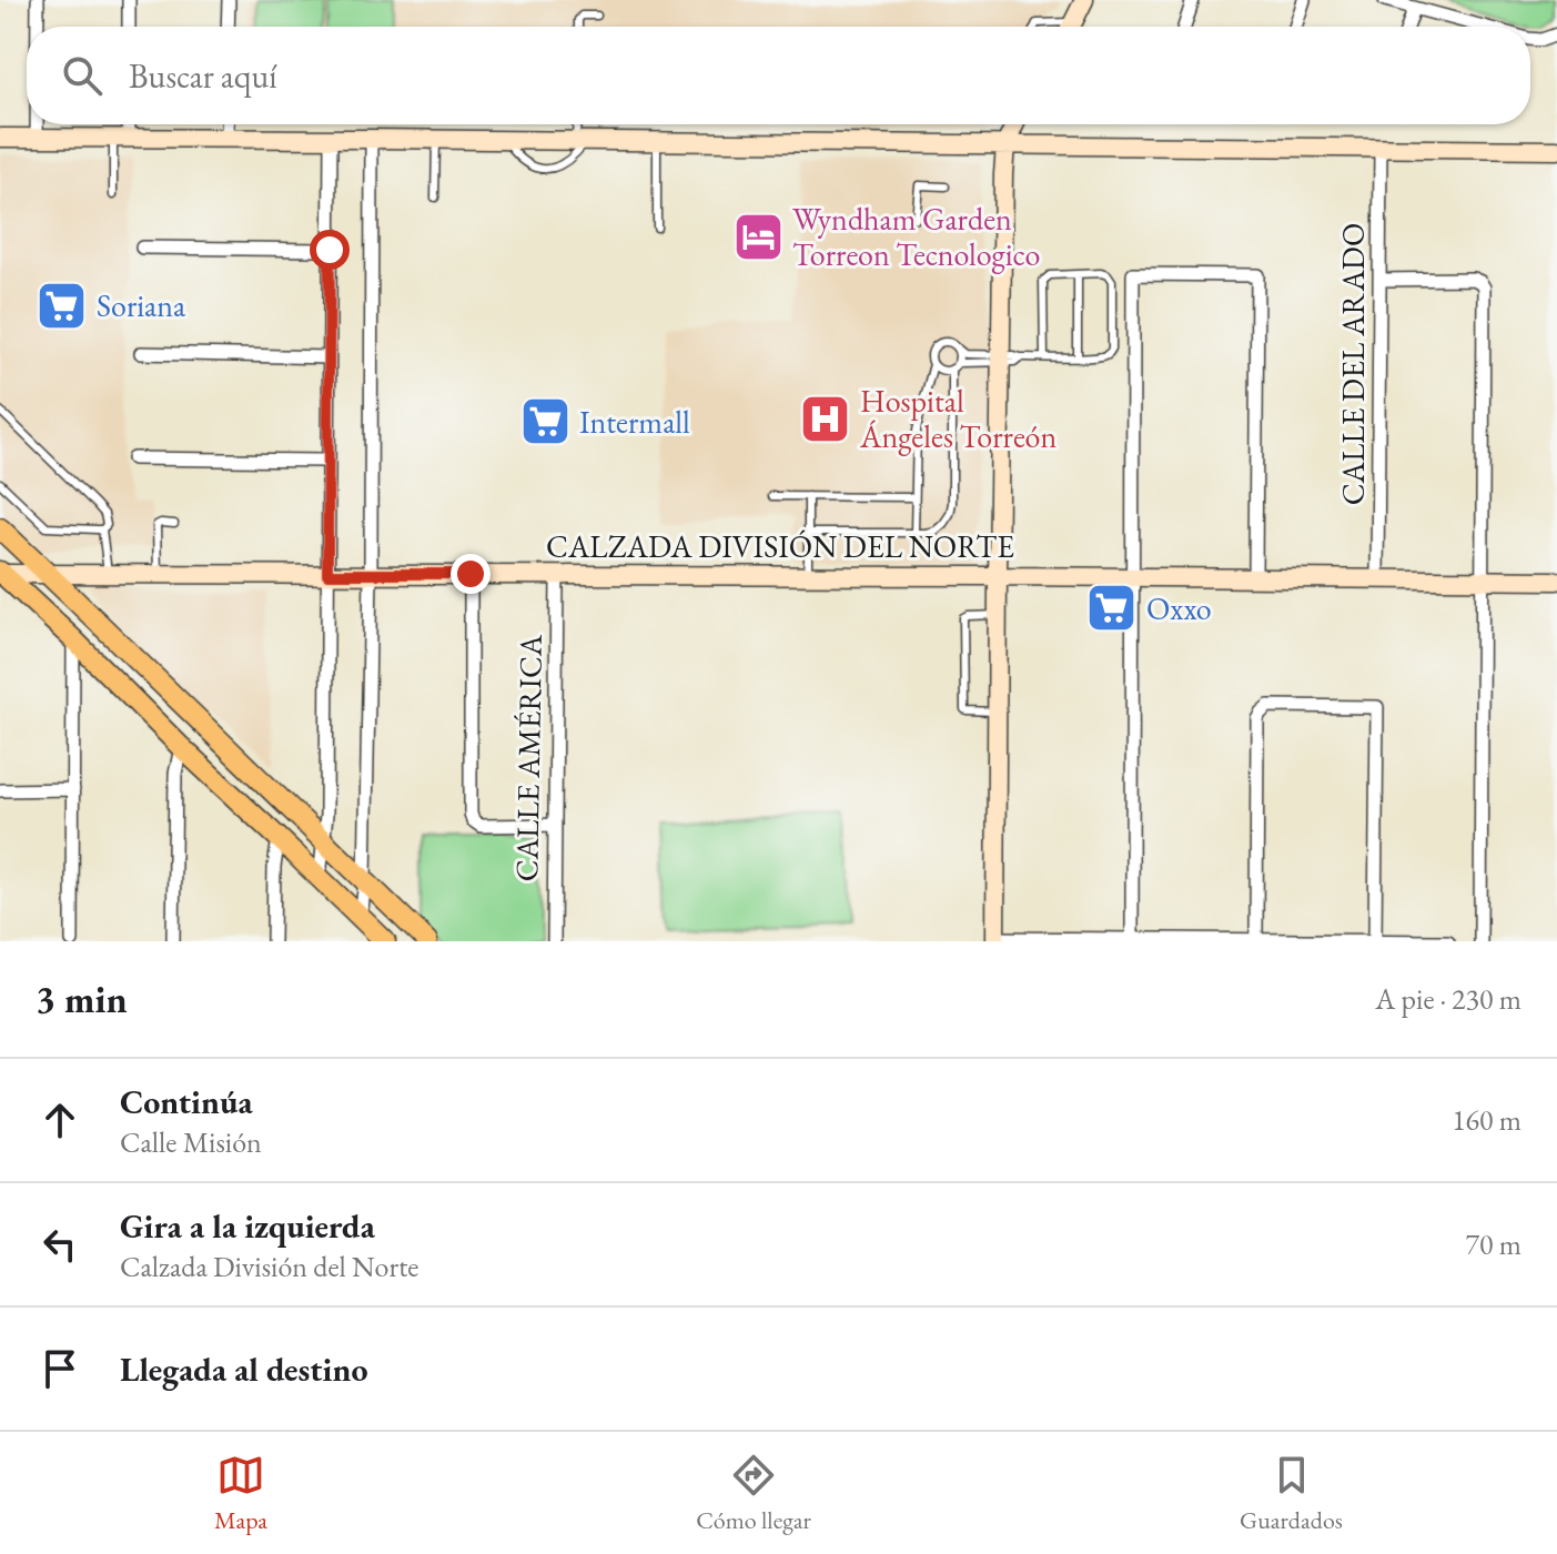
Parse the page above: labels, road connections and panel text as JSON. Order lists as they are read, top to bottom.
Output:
{
  "streets": {
    "main road": ["CALZADA DIVISIÓN DEL NORTE"],
    "street": ["CALLE DEL ARADO", "CALLE AMÉRICA"]
  },
  "crossings": [
    ["CALLE DEL ARADO", "CALZADA DIVISIÓN DEL NORTE"],
    ["CALZADA DIVISIÓN DEL NORTE", "CALLE AMÉRICA"]
  ],
  "places": {
    "hotel": ["Wyndham Garden Torreon Tecnologico"],
    "supermarket": ["Soriana", "Intermall", "Oxxo"],
    "hospital": ["Hospital Ángeles Torreón"]
  },
  "page": {
    "search": "Buscar aquí",
    "heading": ["3 min", "A pie · 230 m"],
    "list": [
      ["Continúa", "Calle Misión", "160 m"],
      ["Gira a la izquierda", "Calzada División del Norte", "70 m"],
      "Llegada al destino"
    ],
    "nav": ["Mapa", "Cómo llegar", "Guardados"]
  }
}
